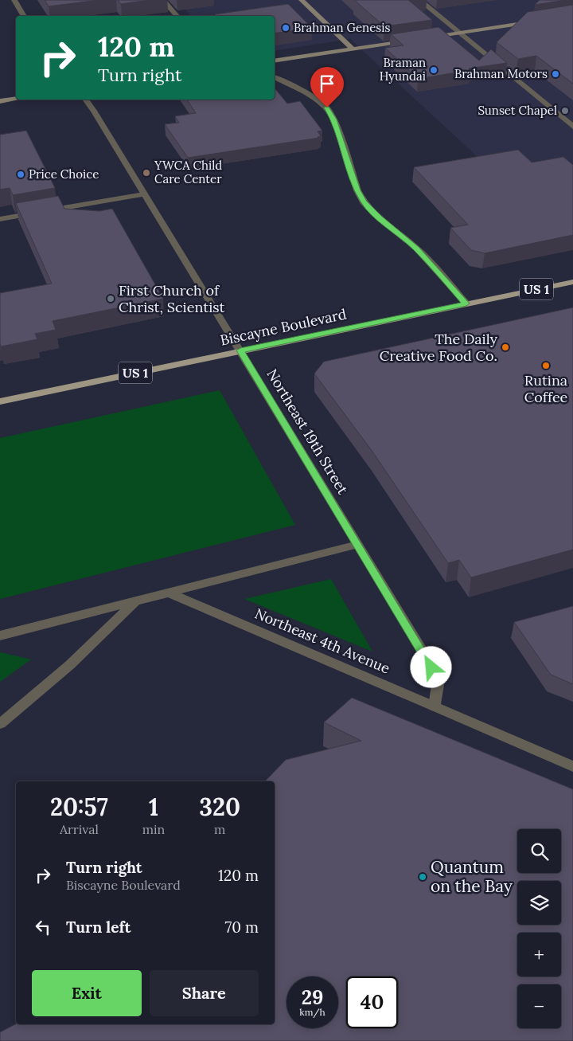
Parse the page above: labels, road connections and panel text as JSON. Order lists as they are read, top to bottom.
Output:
{
  "streets": {
    "main road": ["US 1", "Biscayne Boulevard"],
    "street": ["Northeast 19th Street", "Northeast 4th Avenue"]
  },
  "crossings": [
    ["Biscayne Boulevard", "Northeast 19th Street"],
    ["Northeast 19th Street", "Northeast 4th Avenue"]
  ],
  "places": [
    "Brahman Genesis",
    "Braman Hyundai",
    "Brahman Motors",
    "Sunset Chapel",
    "YWCA Child Care Center",
    "Price Choice",
    "First Church of Christ, Scientist",
    "The Daily Creative Food Co.",
    "Rutina Coffee",
    "Quantum on the Bay"
  ],
  "page": {
    "turn": ["120 m", "Turn right"],
    "eta": [
      "20:57",
      "Arrival",
      "1",
      "min",
      "320",
      "m"
    ],
    "map_buttons": ["+", "−"],
    "list": [
      {
        "name": "Turn right",
        "note": "Biscayne Boulevard",
        "value": "120 m"
      },
      {
        "name": "Turn left",
        "value": "70 m"
      }
    ],
    "buttons": ["Exit", "Share"],
    "speed": "29 km/h",
    "limit": "40"
  }
}
